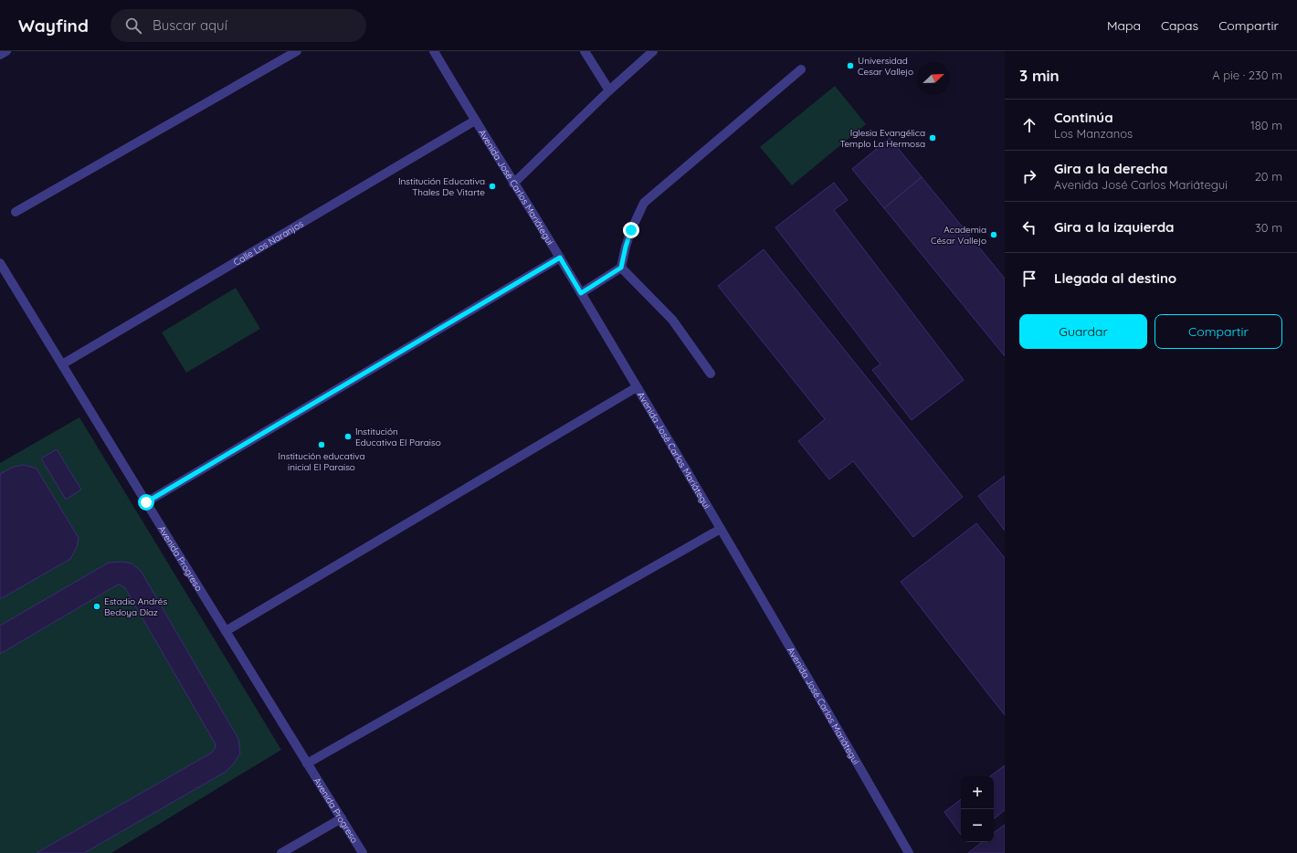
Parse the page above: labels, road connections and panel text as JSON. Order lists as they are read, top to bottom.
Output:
{
  "streets": {
    "street": ["Avenida José Carlos Mariátegui", "Calle Los Naranjos", "Avenida Progreso"]
  },
  "crossings": [
    ["Avenida José Carlos Mariátegui", "Calle Los Naranjos"],
    ["Calle Los Naranjos", "Avenida Progreso"]
  ],
  "places": [
    "Universidad Cesar Vallejo",
    "Iglesia Evangélica Templo La Hermosa",
    "Institución Educativa Thales De Vitarte",
    "Academia César Vallejo",
    "Institución Educativa El Paraiso",
    "Institución educativa inicial El Paraiso",
    "Estadio Andrés Bedoya Díaz"
  ],
  "north": "top right",
  "page": {
    "header": "Wayfind",
    "search": "Buscar aquí",
    "nav": ["Mapa", "Capas", "Compartir"],
    "heading": ["3 min", "A pie · 230 m"],
    "list": [
      ["Continúa", "Los Manzanos", "180 m"],
      ["Gira a la derecha", "Avenida José Carlos Mariátegui", "20 m"],
      ["Gira a la izquierda", "30 m"],
      "Llegada al destino"
    ],
    "buttons": ["Guardar", "Compartir"],
    "map_buttons": ["+", "−"]
  }
}
